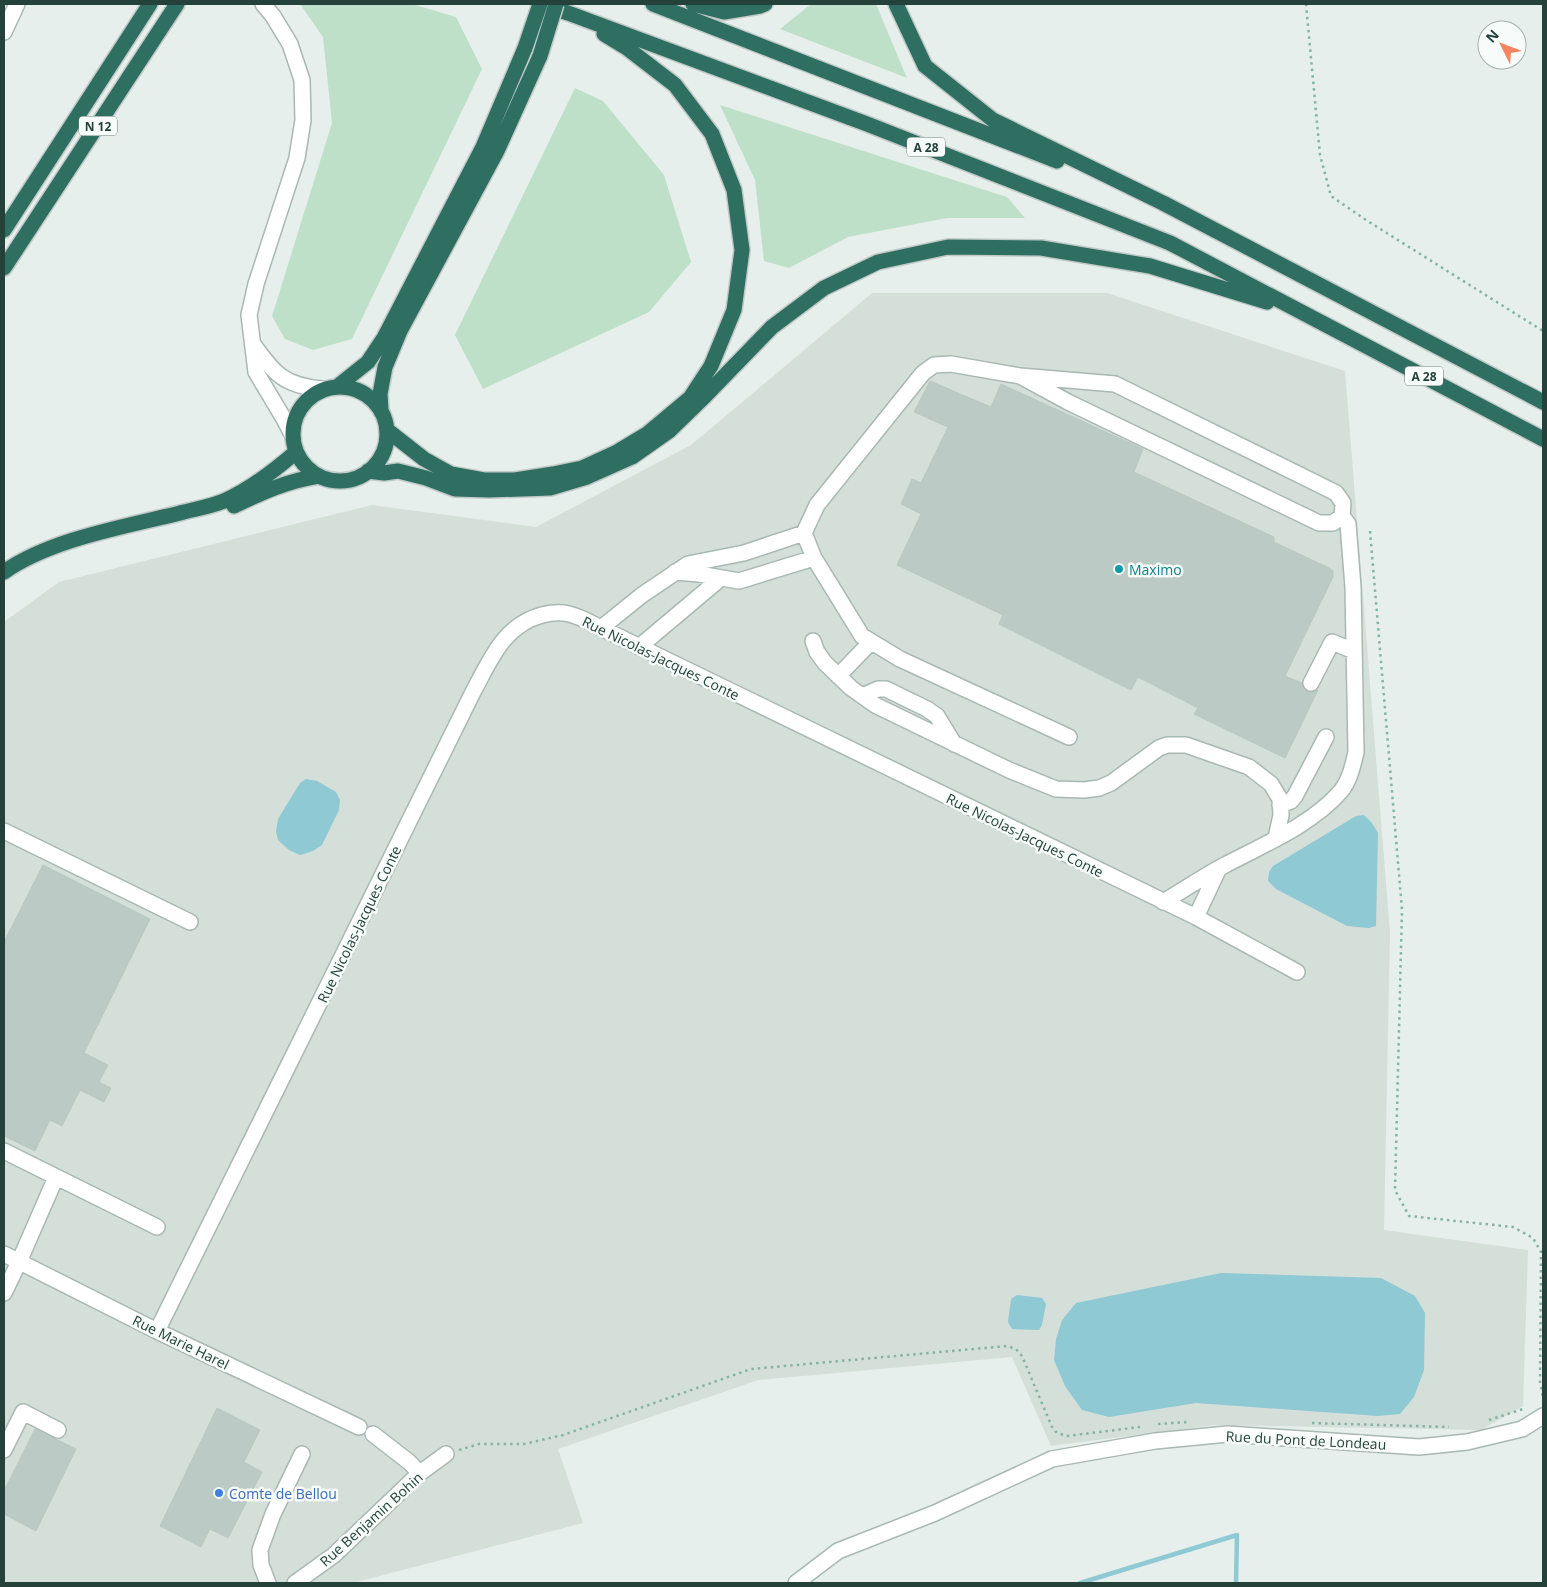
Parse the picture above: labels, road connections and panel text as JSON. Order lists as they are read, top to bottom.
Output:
{
  "streets": {
    "highway": ["N 12", "A 28"],
    "street": [
      "Rue Nicolas-Jacques Conte",
      "Rue Marie Harel",
      "Rue du Pont de Londeau",
      "Rue Benjamin Bohin"
    ]
  },
  "crossings": [
    ["Rue Nicolas-Jacques Conte", "Rue Marie Harel"],
    ["Rue Marie Harel", "Rue Benjamin Bohin"]
  ],
  "places": ["Maximo", "Comte de Bellou"],
  "north": "top left"
}
